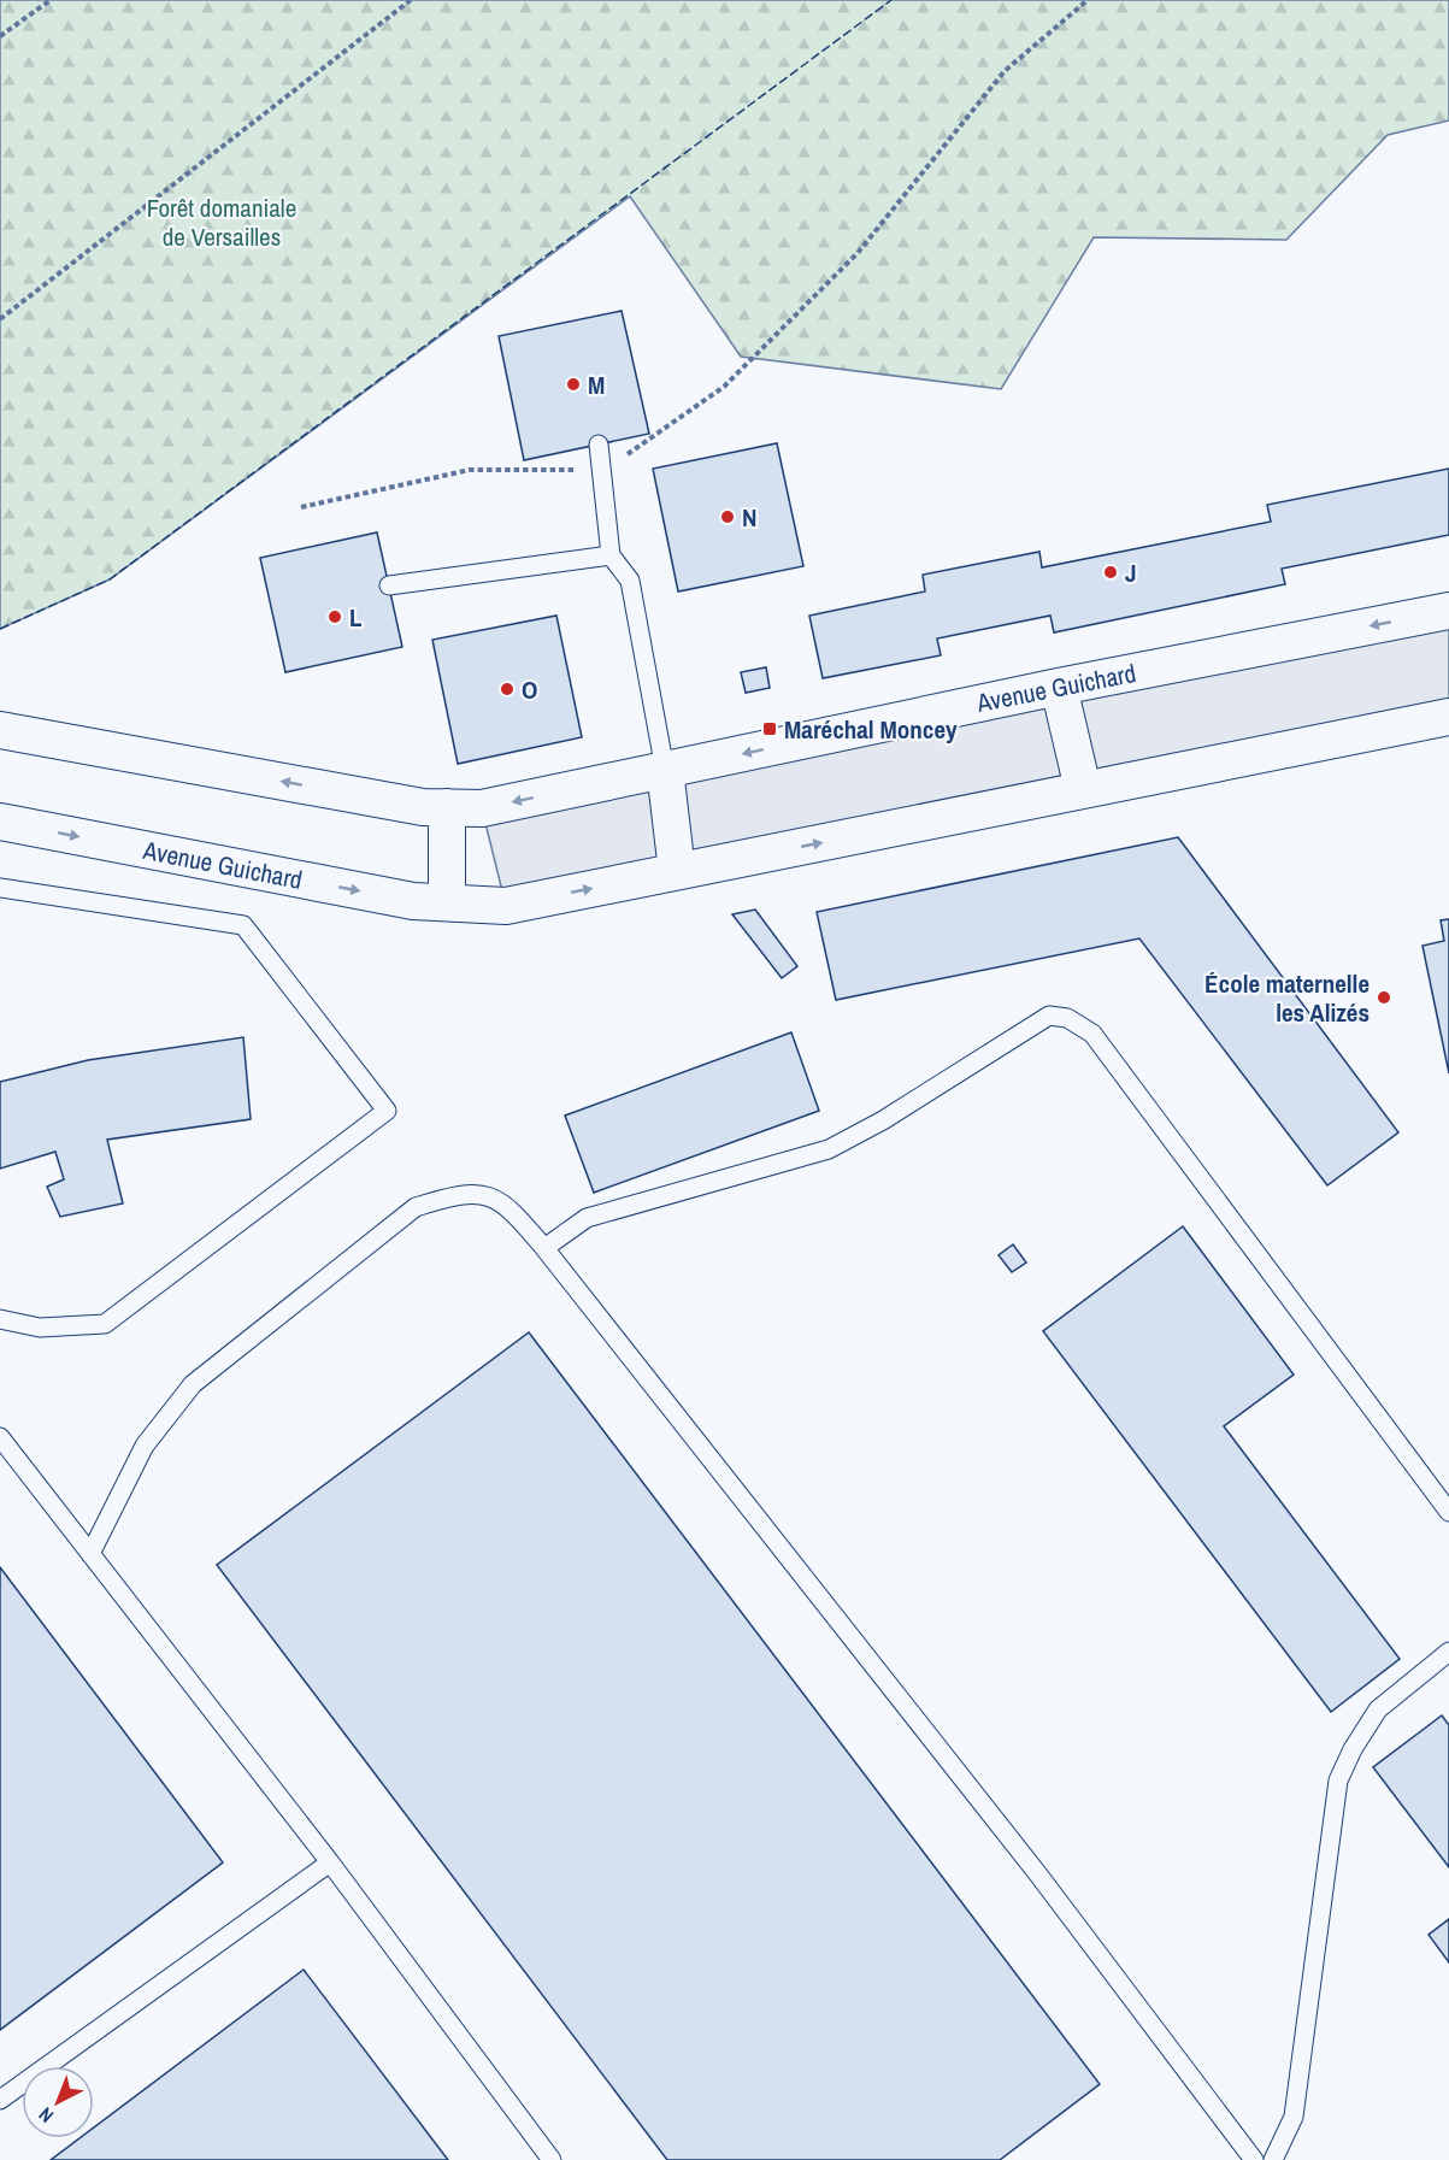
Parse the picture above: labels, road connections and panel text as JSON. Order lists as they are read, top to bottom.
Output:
{
  "streets": {
    "street": ["Avenue Guichard"]
  },
  "parks": ["Forêt domaniale de Versailles"],
  "places": {
    "other": [
      "M",
      "N",
      "J",
      "L",
      "O",
      "École maternelle les Alizés"
    ],
    "transit": ["Maréchal Moncey"]
  },
  "north": "bottom left"
}
